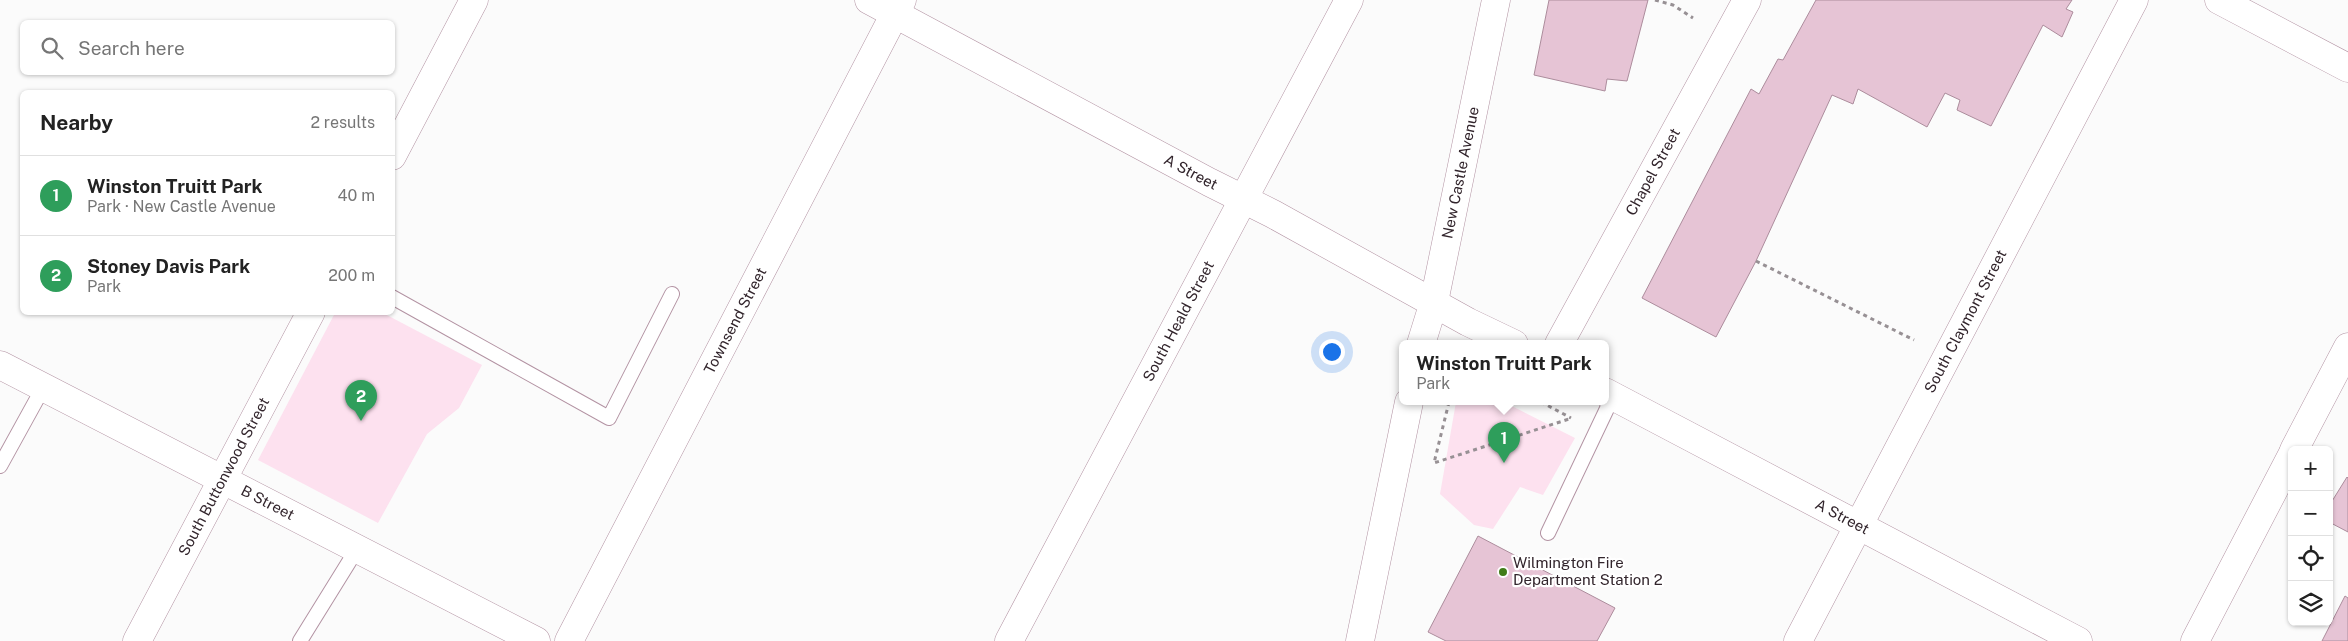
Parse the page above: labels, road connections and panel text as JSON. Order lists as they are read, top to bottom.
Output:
{
  "streets": {
    "street": [
      "New Castle Avenue",
      "Chapel Street",
      "A Street",
      "Townsend Street",
      "South Heald Street",
      "South Claymont Street",
      "South Buttonwood Street",
      "B Street"
    ]
  },
  "crossings": [
    ["New Castle Avenue", "A Street"],
    ["A Street", "Townsend Street"],
    ["A Street", "South Heald Street"],
    ["A Street", "South Claymont Street"],
    ["South Buttonwood Street", "B Street"]
  ],
  "places": ["Wilmington Fire Department Station 2"],
  "page": {
    "search": "Search here",
    "heading": ["Nearby", "2 results"],
    "list": [
      {
        "mark": "1",
        "name": "Winston Truitt Park",
        "note": "Park · New Castle Avenue",
        "value": "40 m"
      },
      {
        "mark": "2",
        "name": "Stoney Davis Park",
        "note": "Park",
        "value": "200 m"
      }
    ],
    "popup": ["Winston Truitt Park", "Park"],
    "pins": ["2", "1"],
    "map_buttons": ["+", "−"]
  }
}
